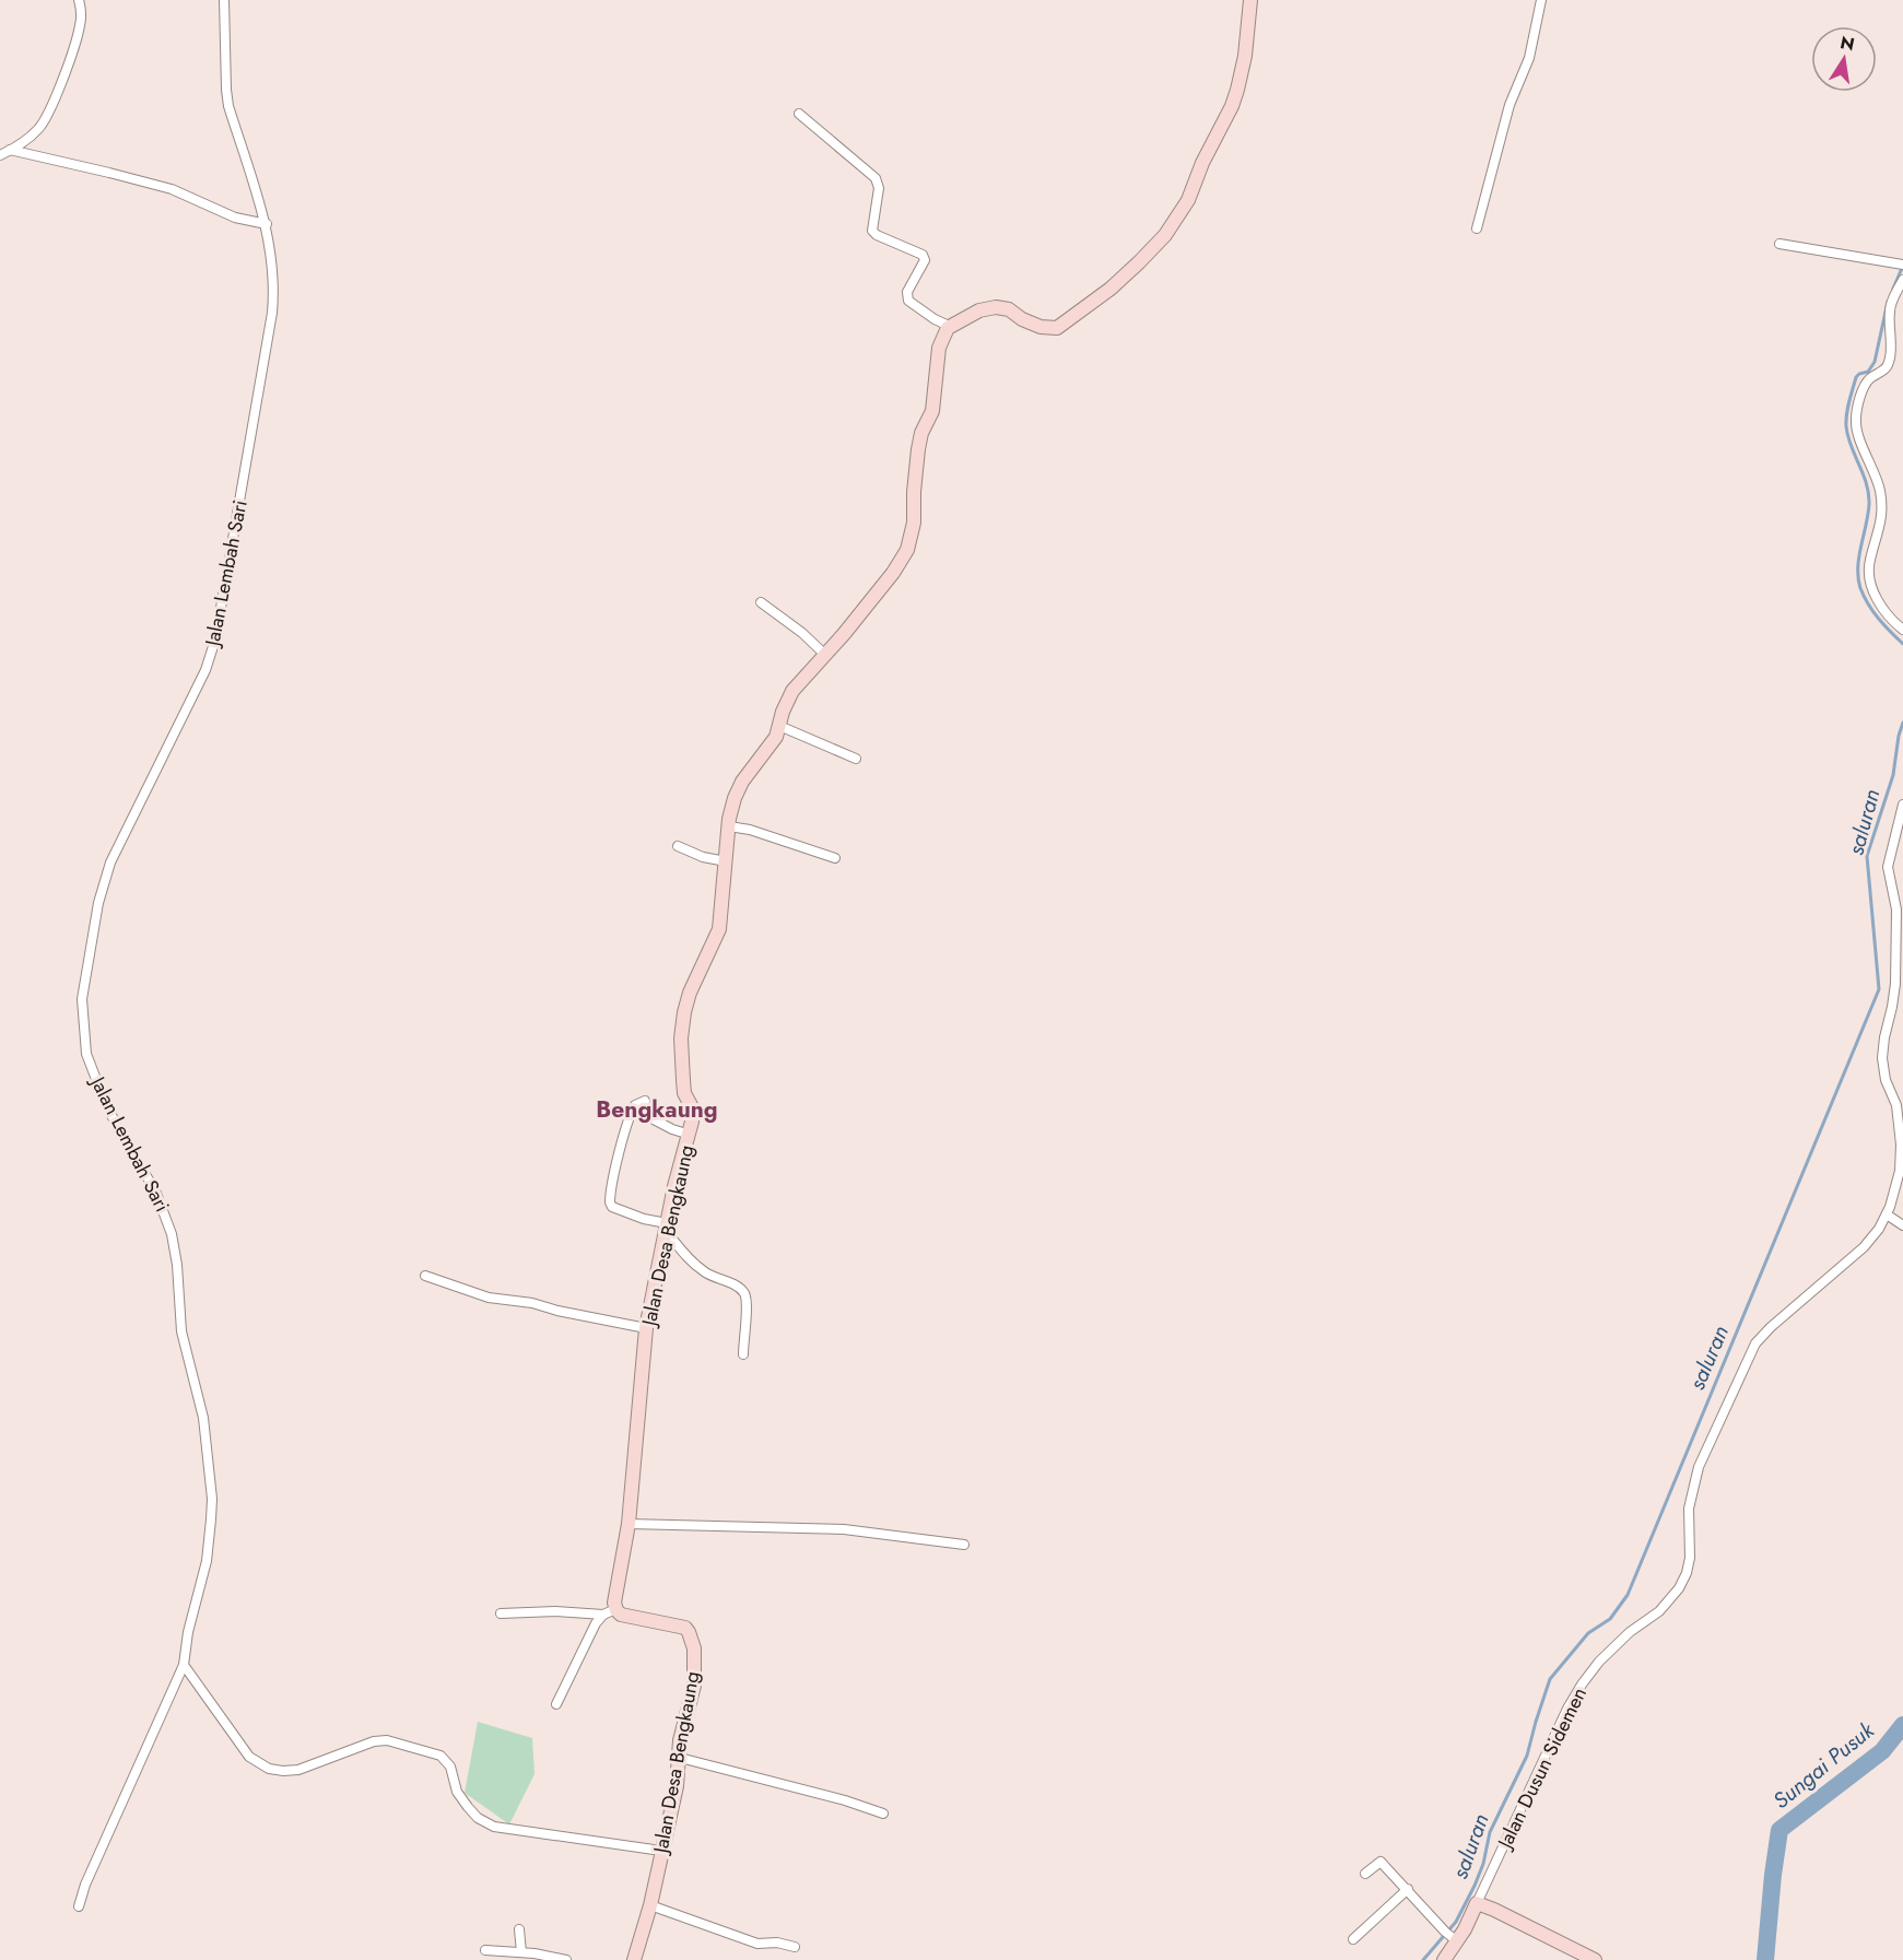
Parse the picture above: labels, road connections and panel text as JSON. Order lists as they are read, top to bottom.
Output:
{
  "streets": {
    "street": ["Jalan Lembah Sari", "Jalan Desa Bengkaung", "Jalan Dusun Sidemen"]
  },
  "districts": ["Bengkaung"],
  "water": ["saluran", "Sungai Pusuk"],
  "north": "top"
}
